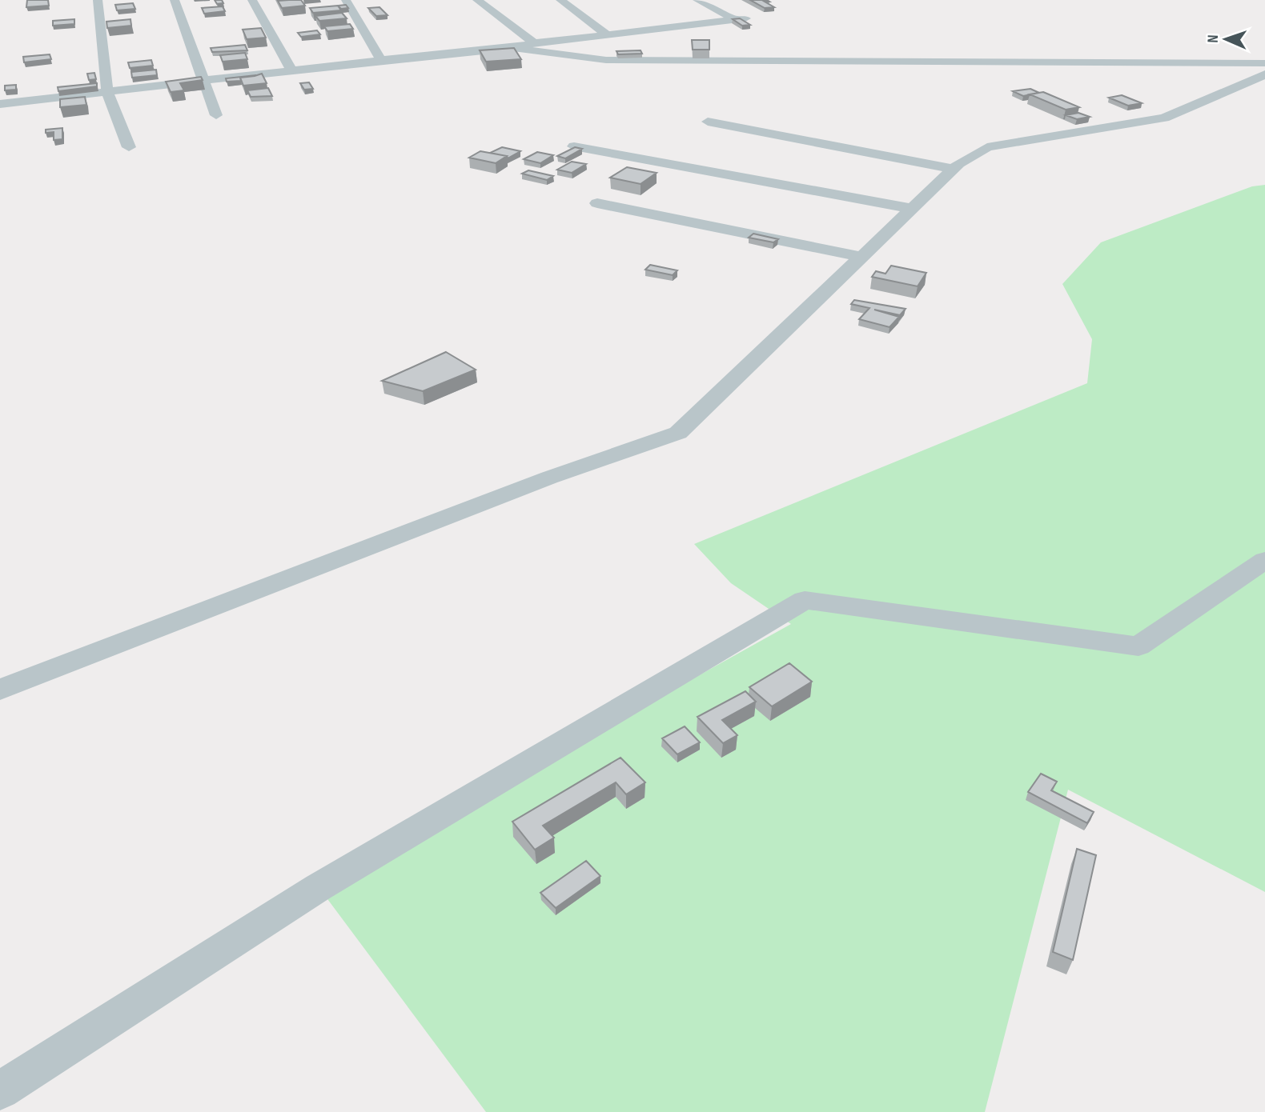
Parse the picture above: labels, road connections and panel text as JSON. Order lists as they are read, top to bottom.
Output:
{
  "north": "left"
}
